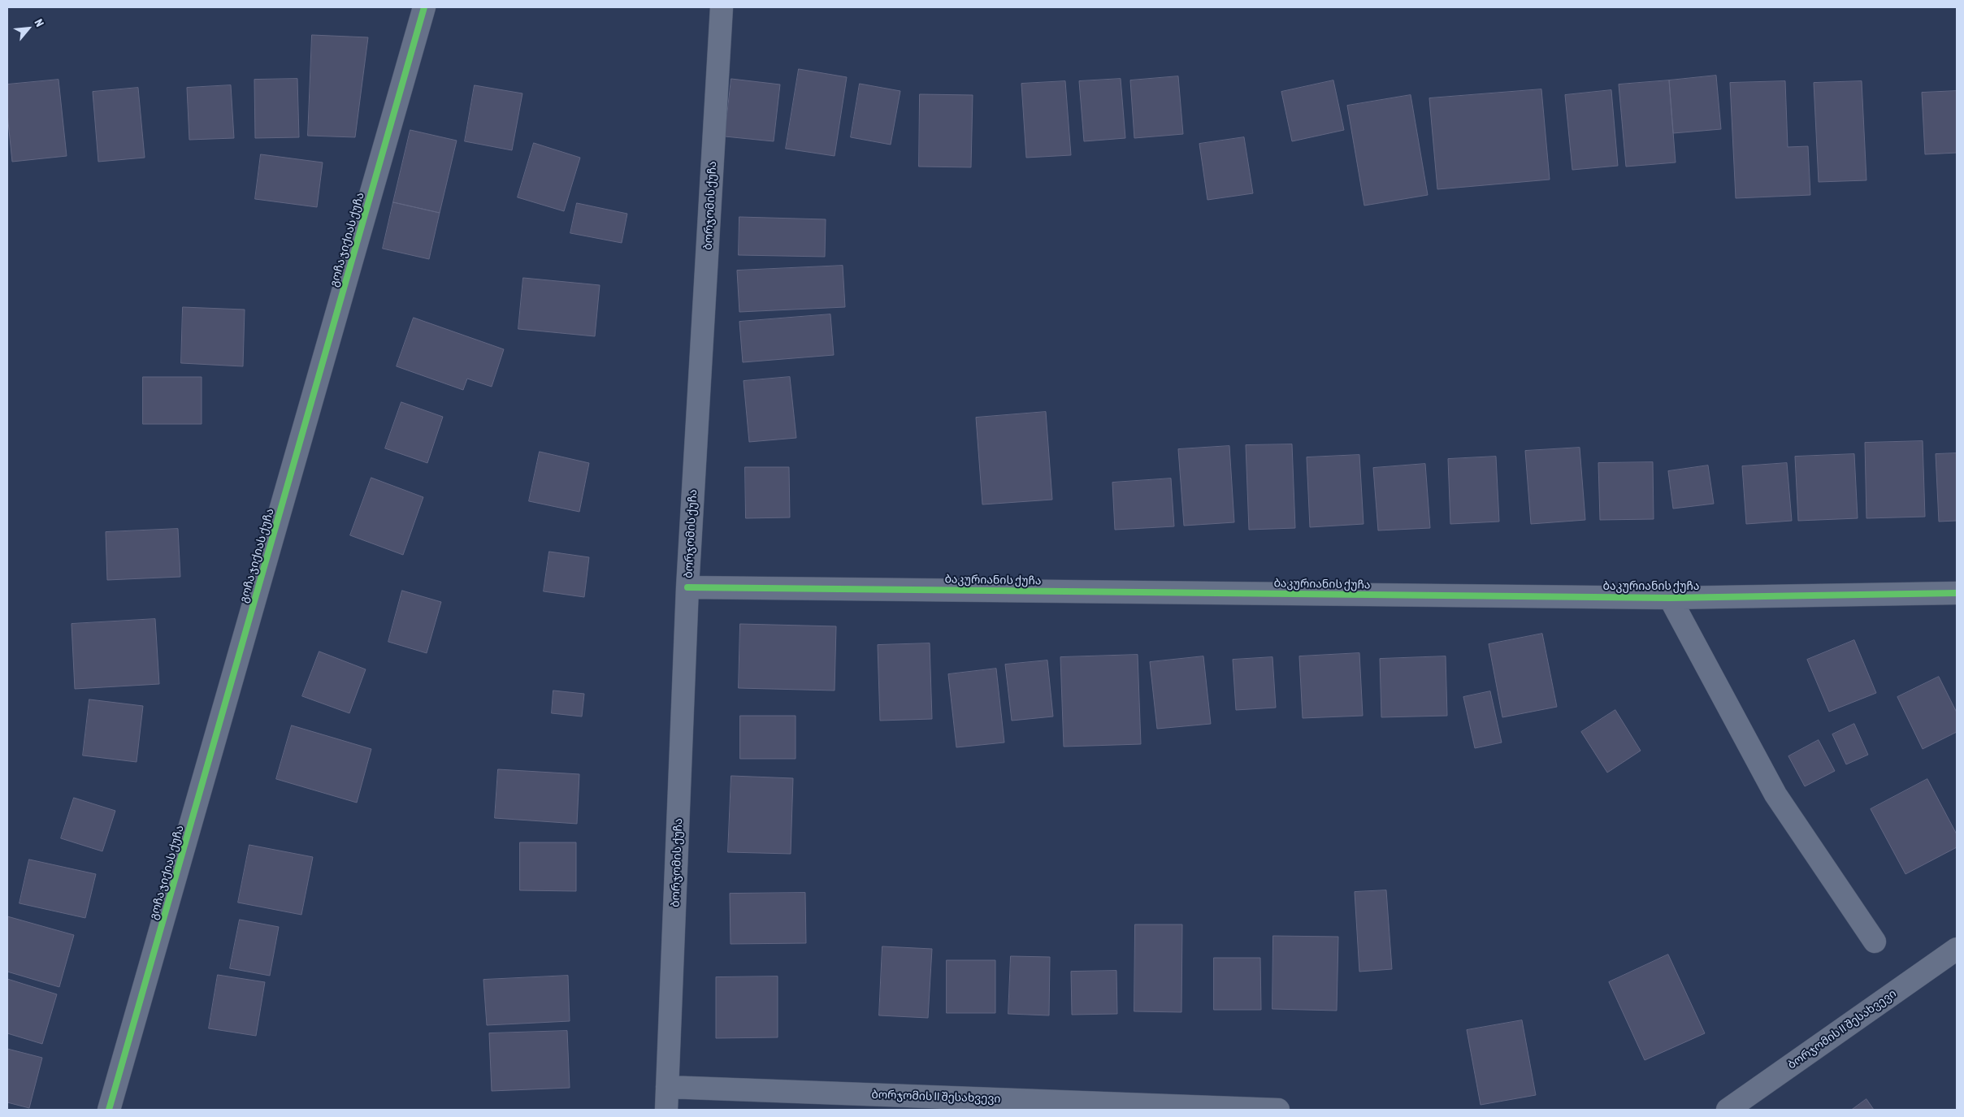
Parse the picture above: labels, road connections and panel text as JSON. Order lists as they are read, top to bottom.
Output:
{
  "streets": {
    "street": [
      "ბორჯომის ქუჩა",
      "გოჩა ჯიქიას ქუჩა",
      "ბაკურიანის ქუჩა",
      "ბორჯომის II შესახვევი"
    ]
  },
  "crossings": [
    ["ბორჯომის ქუჩა", "ბაკურიანის ქუჩა"],
    ["ბორჯომის ქუჩა", "ბორჯომის II შესახვევი"]
  ],
  "north": "top right"
}
